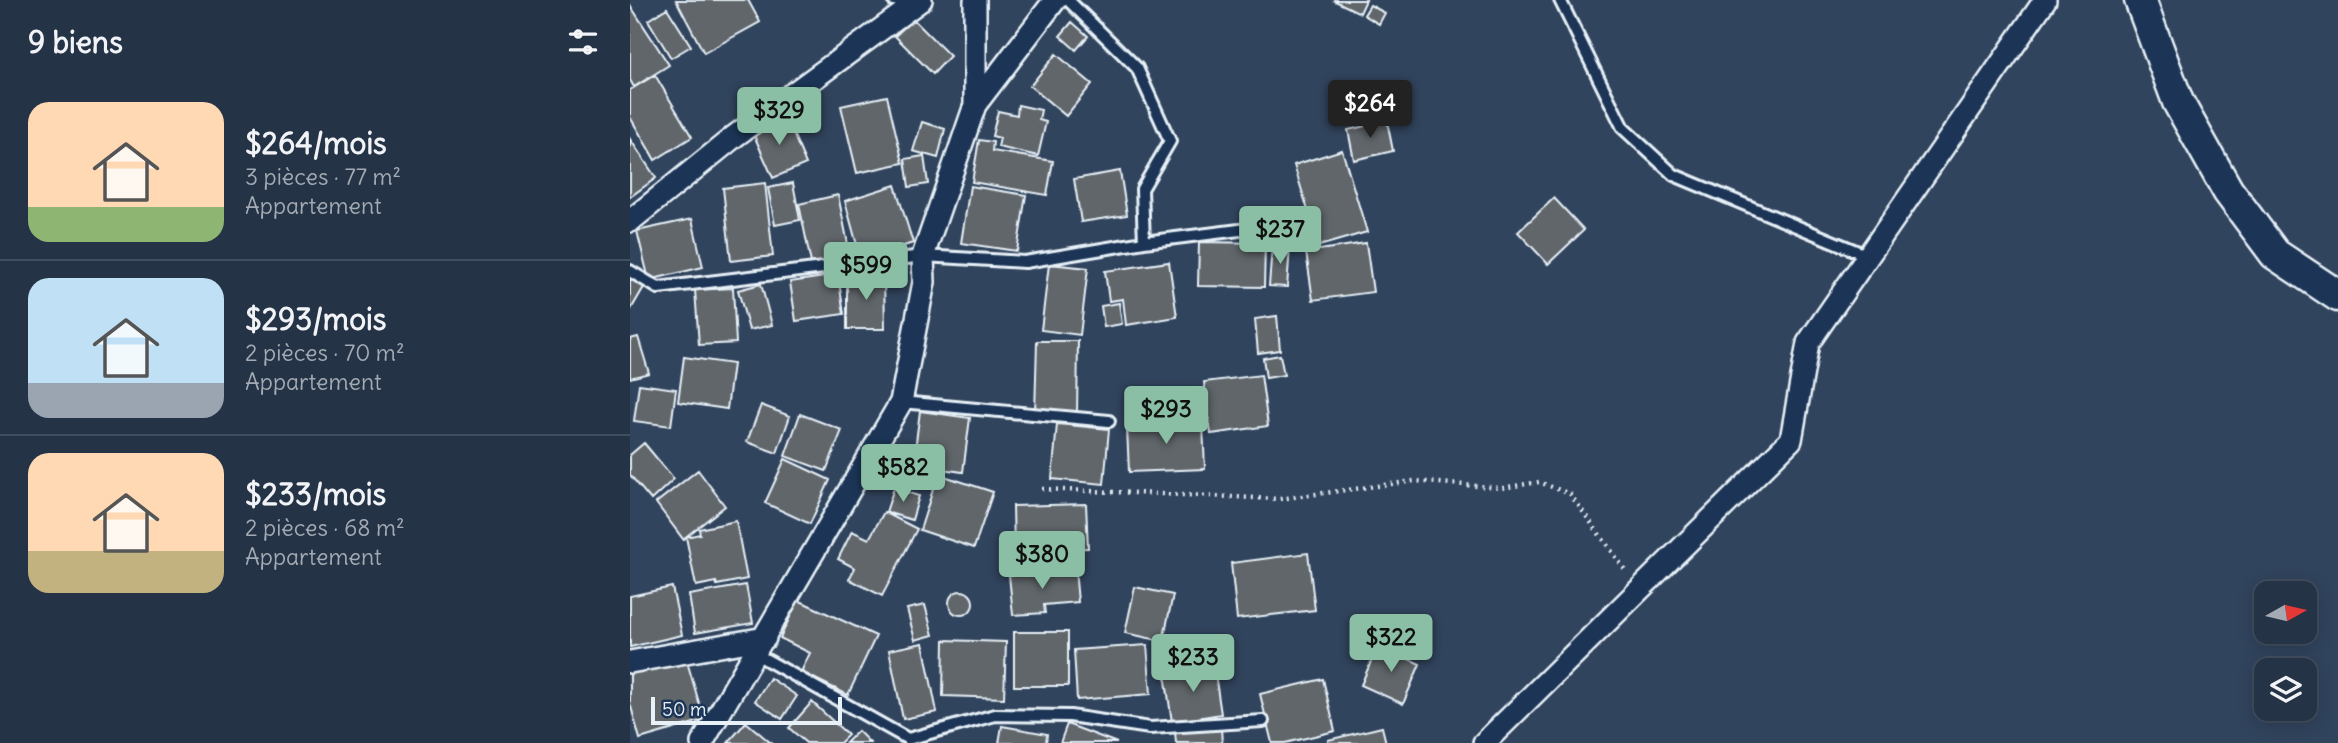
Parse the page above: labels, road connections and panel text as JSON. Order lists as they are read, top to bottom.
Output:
{
  "scale_bar": "50 m",
  "north": "right",
  "page": {
    "heading": "9 biens",
    "price": [
      "$264",
      "$329",
      "$237",
      "$599",
      "$293",
      "$582",
      "$380",
      "$322",
      "$233"
    ],
    "list": [
      {
        "name": "$264/mois",
        "note": "3 pièces · 77 m² · Appartement"
      },
      {
        "name": "$293/mois",
        "note": "2 pièces · 70 m² · Appartement"
      },
      {
        "name": "$233/mois",
        "note": "2 pièces · 68 m² · Appartement"
      }
    ],
    "scale": "50 m"
  }
}
